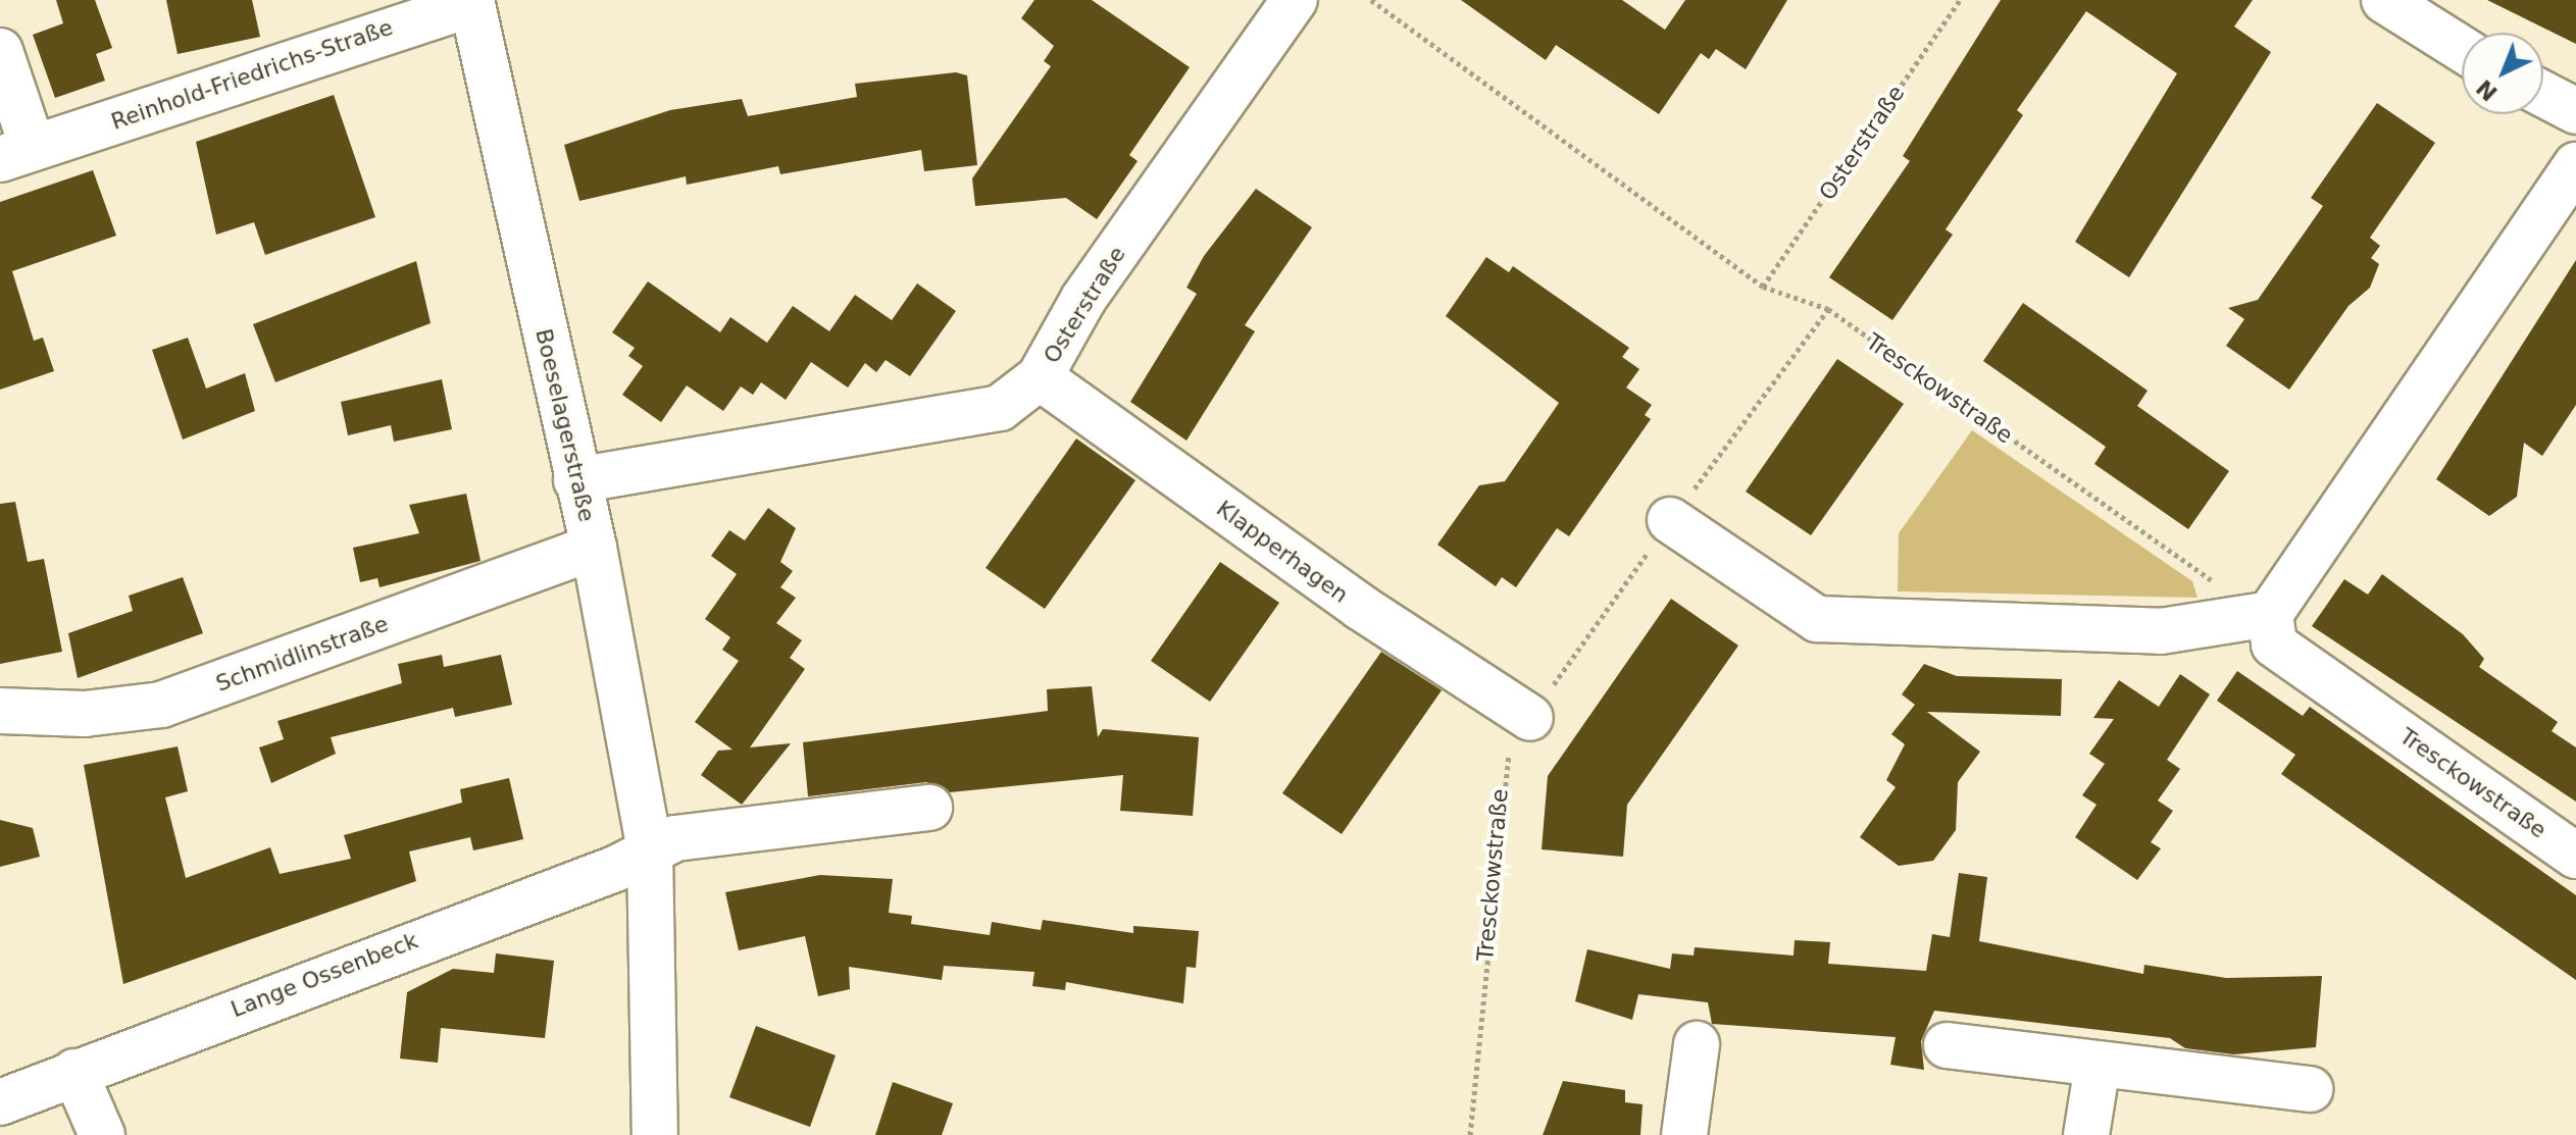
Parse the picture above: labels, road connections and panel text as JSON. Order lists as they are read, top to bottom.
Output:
{
  "streets": {
    "street": [
      "Reinhold-Friedrichs-Straße",
      "Osterstraße",
      "Tresckowstraße",
      "Boeselagerstraße",
      "Klapperhagen",
      "Schmidlinstraße",
      "Lange Ossenbeck"
    ]
  },
  "crossings": [
    ["Reinhold-Friedrichs-Straße", "Boeselagerstraße"],
    ["Osterstraße", "Boeselagerstraße"],
    ["Osterstraße", "Klapperhagen"],
    ["Tresckowstraße", "Klapperhagen"],
    ["Boeselagerstraße", "Schmidlinstraße"],
    ["Boeselagerstraße", "Lange Ossenbeck"]
  ],
  "north": "bottom left"
}
